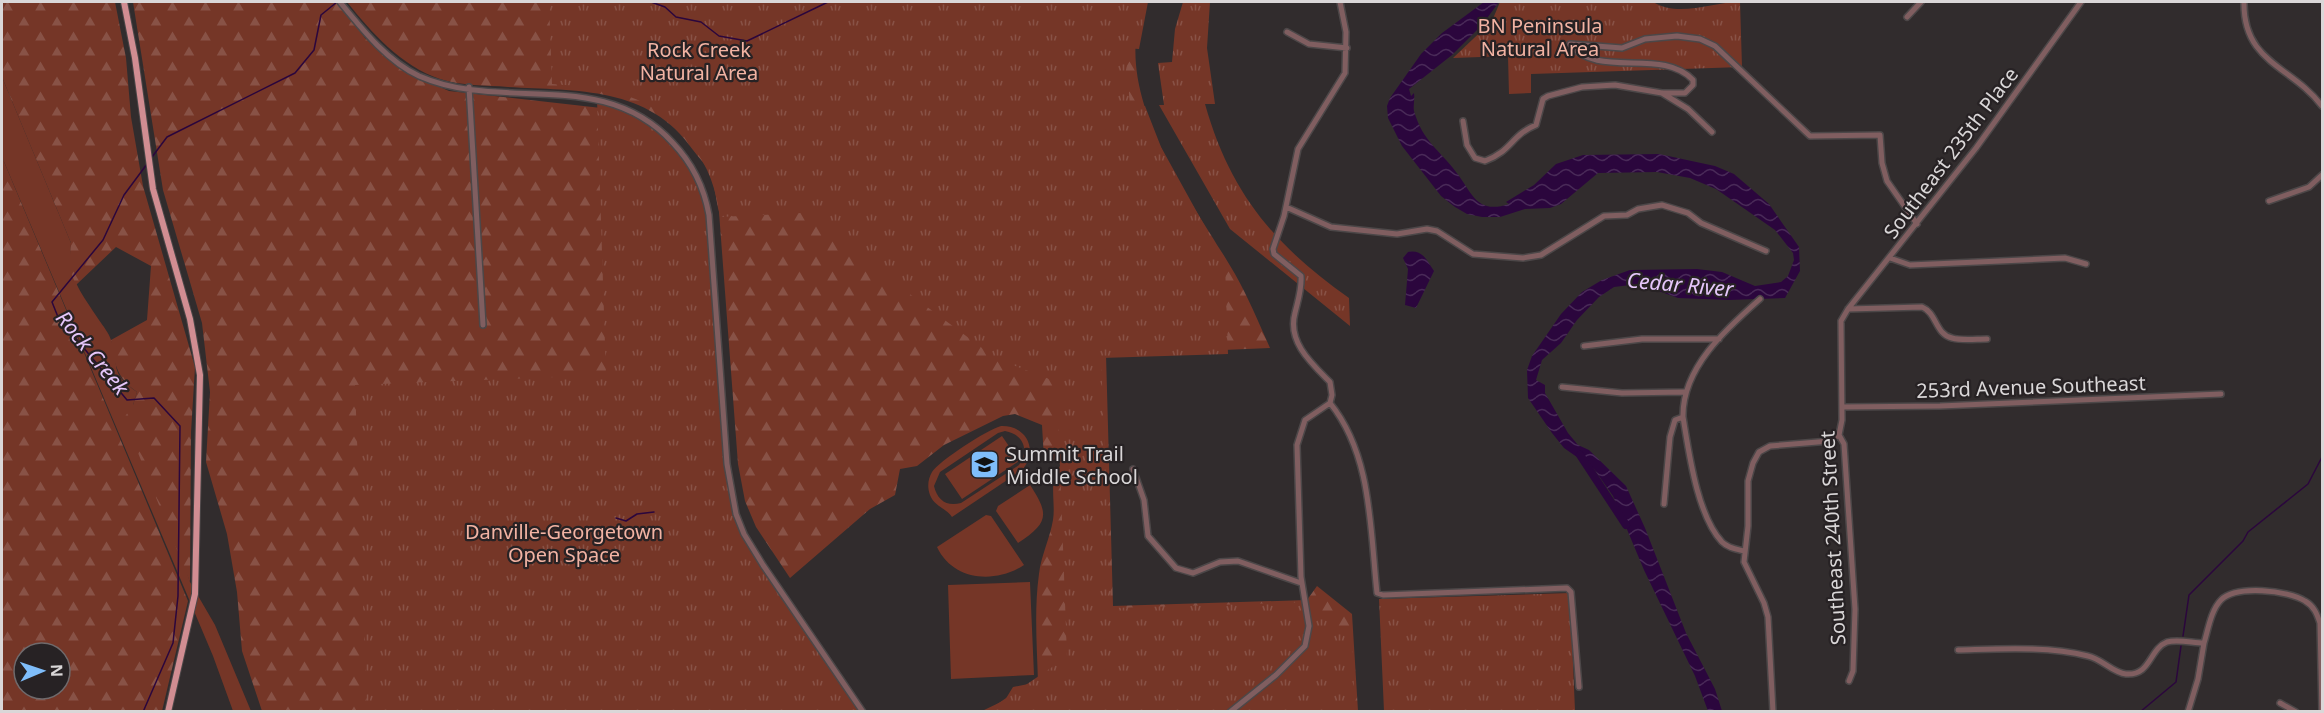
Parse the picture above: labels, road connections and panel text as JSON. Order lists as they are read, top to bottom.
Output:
{
  "streets": {
    "street": ["Southeast 235th Place", "253rd Avenue Southeast", "Southeast 240th Street"]
  },
  "crossings": [
    ["Southeast 235th Place", "Southeast 240th Street"],
    ["253rd Avenue Southeast", "Southeast 240th Street"]
  ],
  "water": ["Cedar River", "Rock Creek"],
  "parks": ["BN Peninsula Natural Area", "Rock Creek Natural Area", "Danville-Georgetown Open Space"],
  "places": {
    "school or university": ["Summit Trail Middle School"]
  },
  "north": "right"
}
